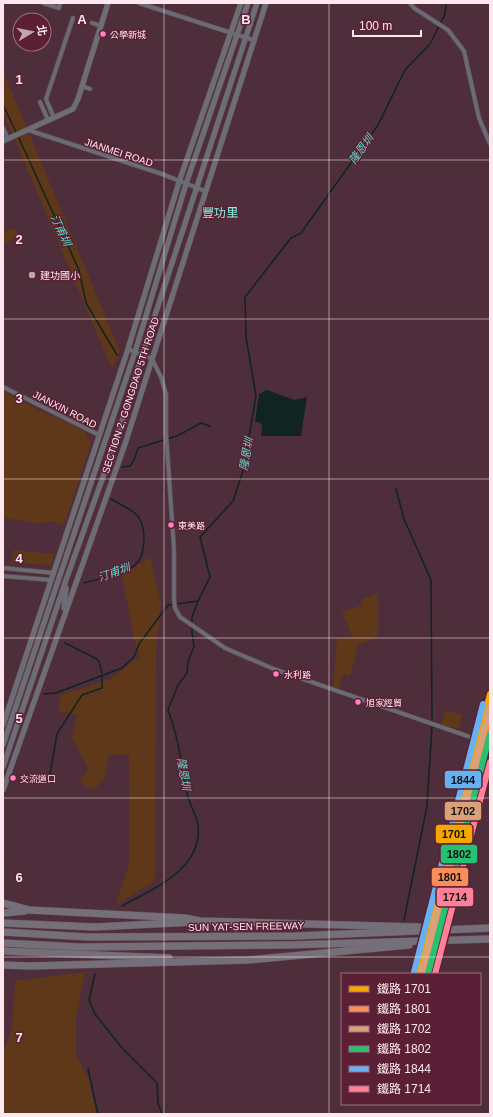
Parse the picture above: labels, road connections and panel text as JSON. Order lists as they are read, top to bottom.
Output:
{
  "streets": {
    "highway": ["SUN YAT-SEN FREEWAY"],
    "street": ["JIANMEI ROAD", "SECTION 2, GONGDAO 5TH ROAD", "JIANXIN ROAD"]
  },
  "crossings": [
    ["JIANMEI ROAD", "SECTION 2, GONGDAO 5TH ROAD"],
    ["SECTION 2, GONGDAO 5TH ROAD", "JIANXIN ROAD"]
  ],
  "districts": ["豐功里"],
  "water": ["隆恩圳", "汀甫圳"],
  "places": [
    "公學新城",
    "建功國小",
    "東美路",
    "水利路",
    "旭家經貿",
    "交流道口"
  ],
  "lines": [
    "rail line 1701",
    "rail line 1844",
    "rail line 1702",
    "rail line 1801",
    "rail line 1802",
    "rail line 1714"
  ],
  "legend": [
    "鐵路 1701",
    "鐵路 1801",
    "鐵路 1702",
    "鐵路 1802",
    "鐵路 1844",
    "鐵路 1714"
  ],
  "scale_bar": "100 m",
  "north": "right",
  "grid": {
    "columns": ["A", "B"],
    "rows": [
      "1",
      "2",
      "3",
      "4",
      "5",
      "6",
      "7"
    ]
  }
}
